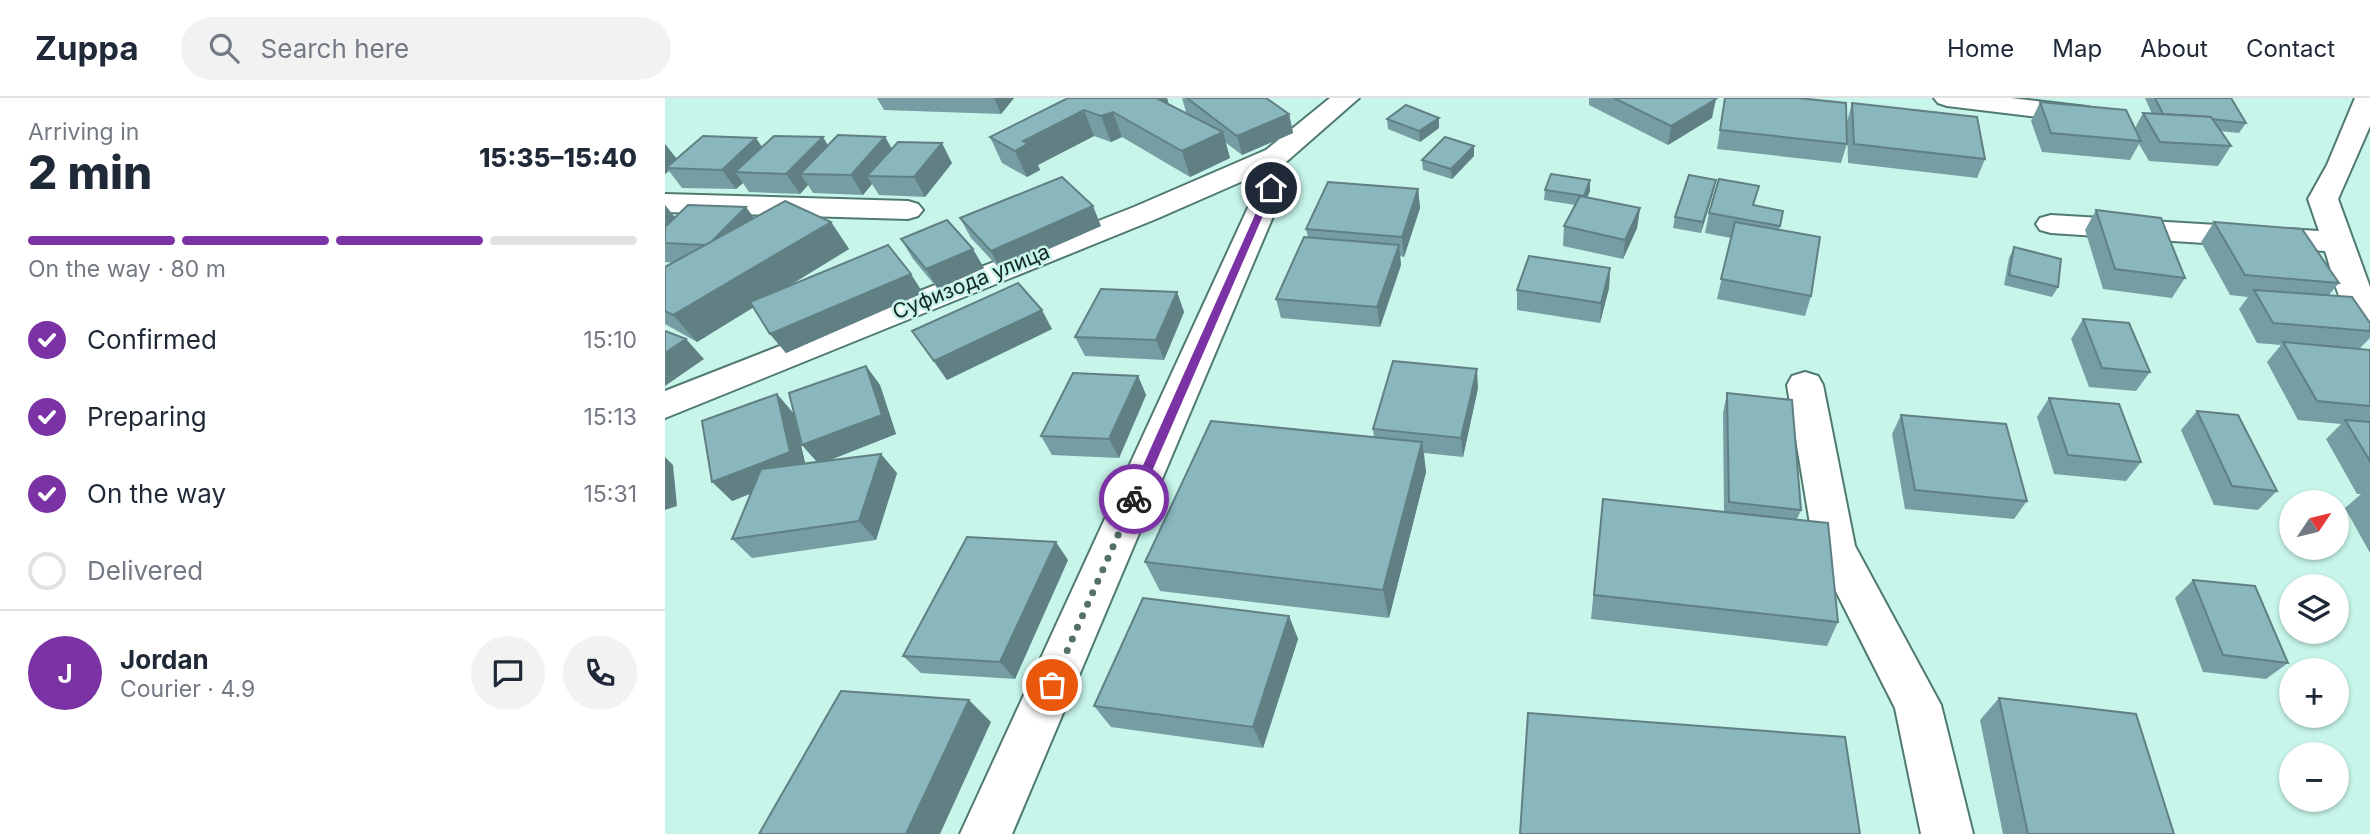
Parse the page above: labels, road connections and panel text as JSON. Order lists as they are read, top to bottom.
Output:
{
  "streets": {
    "street": ["Суфизода улица"]
  },
  "north": "top right",
  "page": {
    "header": "Zuppa",
    "search": "Search here",
    "nav": [
      "Home",
      "Map",
      "About",
      "Contact"
    ],
    "heading": ["2 min", "Arriving in", "15:35–15:40"],
    "panel": ["Jordan", "Courier · 4.9"],
    "bar": "On the way · 80 m",
    "list": [
      ["Confirmed", "15:10"],
      ["Preparing", "15:13"],
      ["On the way", "15:31"],
      "Delivered"
    ],
    "map_buttons": ["+", "−"],
    "round": "J"
  }
}
